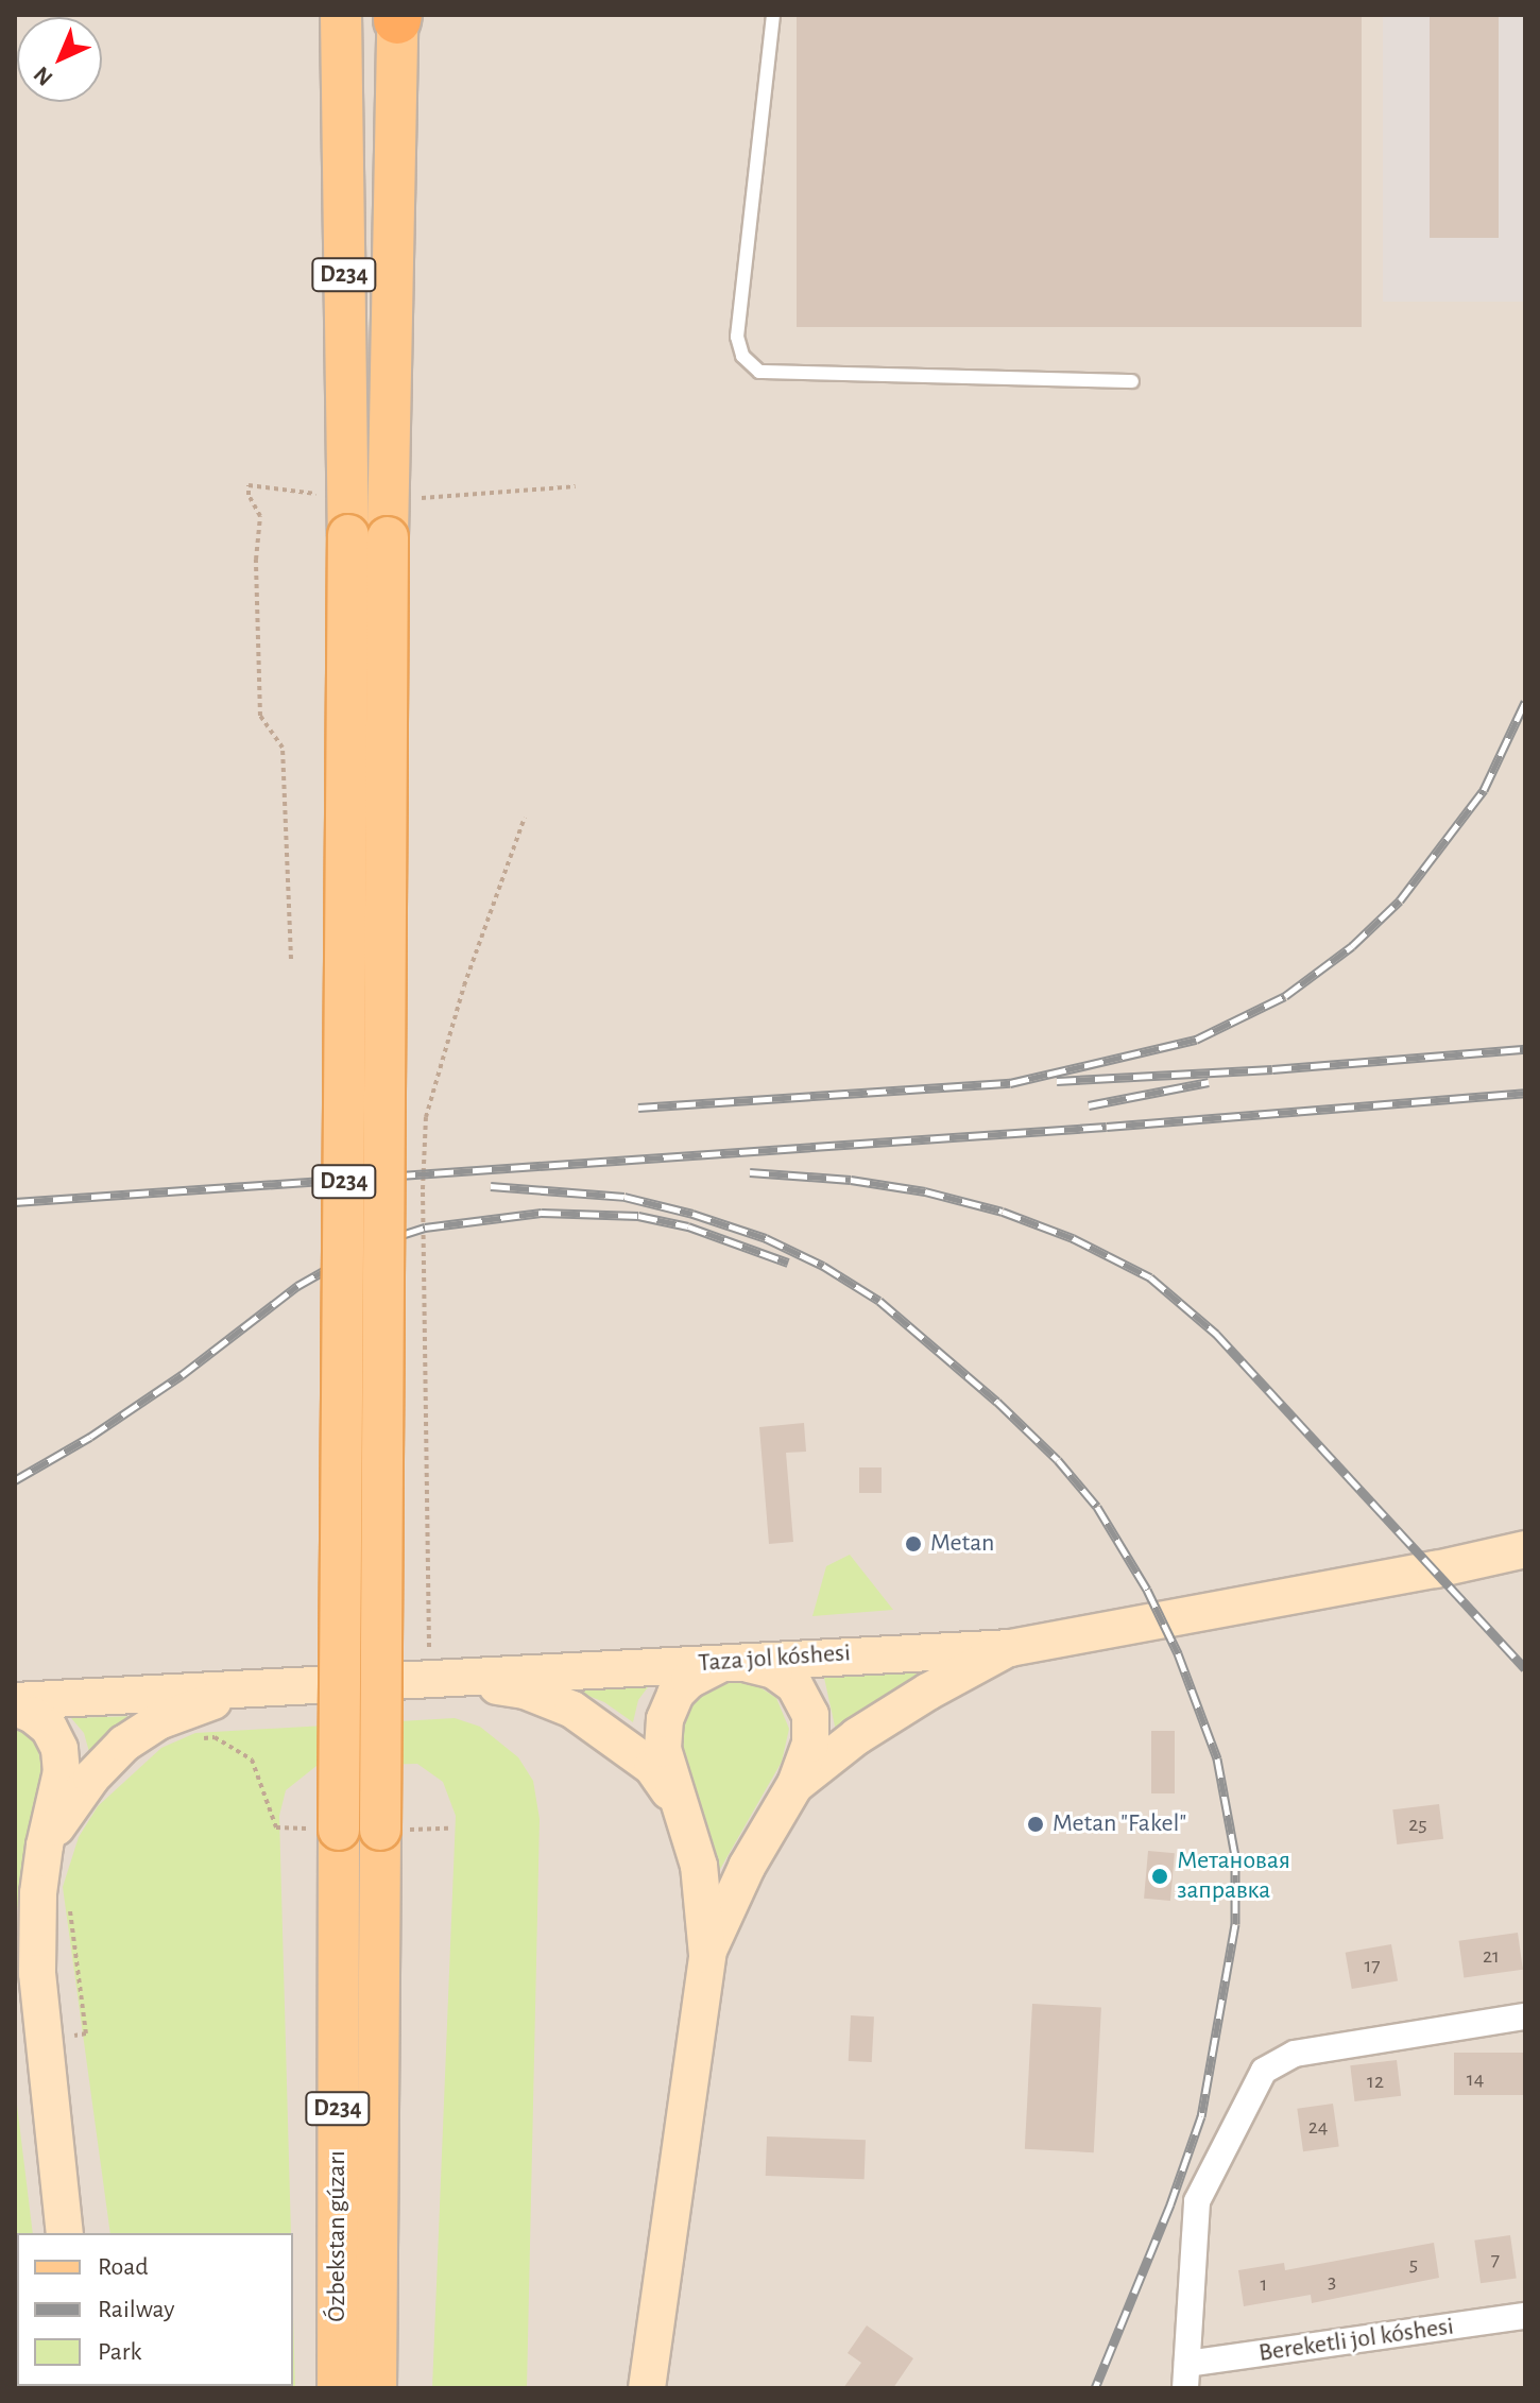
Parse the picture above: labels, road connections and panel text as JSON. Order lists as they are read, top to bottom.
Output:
{
  "streets": {
    "main road": ["D234", "Taza jol kóshesi", "Ózbekstan gúzarı"],
    "street": ["Bereketli jol kóshesi"]
  },
  "crossings": [
    ["D234", "Ózbekstan gúzarı"]
  ],
  "places": ["Metan", "Metan \"Fakel\"", "Метановая заправка"],
  "house_numbers": [
    "25",
    "21",
    "17",
    "14",
    "12",
    "24",
    "7",
    "5",
    "3",
    "1"
  ],
  "legend": ["Road", "Railway", "Park"],
  "north": "bottom left"
}
